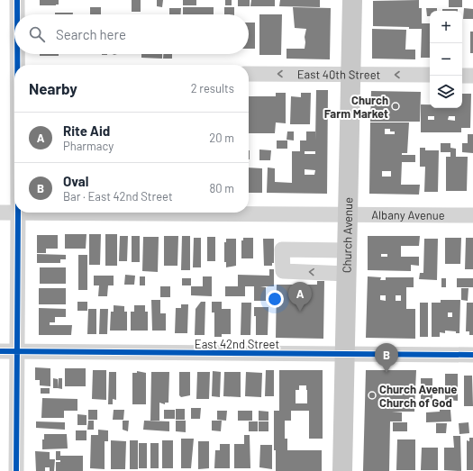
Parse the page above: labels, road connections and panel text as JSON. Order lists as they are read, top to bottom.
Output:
{
  "streets": {
    "main road": ["Church Avenue"],
    "street": ["East 40th Street", "Albany Avenue", "East 42nd Street"]
  },
  "crossings": [
    ["East 40th Street", "Church Avenue"],
    ["Albany Avenue", "Church Avenue"],
    ["Church Avenue", "East 42nd Street"]
  ],
  "one_way": ["East 40th Street"],
  "places": ["Church Farm Market", "Church Avenue Church of God"],
  "page": {
    "map_buttons": ["+", "−"],
    "search": "Search here",
    "heading": ["Nearby", "2 results"],
    "list": [
      {
        "mark": "A",
        "name": "Rite Aid",
        "note": "Pharmacy",
        "value": "20 m"
      },
      {
        "mark": "B",
        "name": "Oval",
        "note": "Bar · East 42nd Street",
        "value": "80 m"
      }
    ],
    "pins": ["A", "B"]
  }
}
